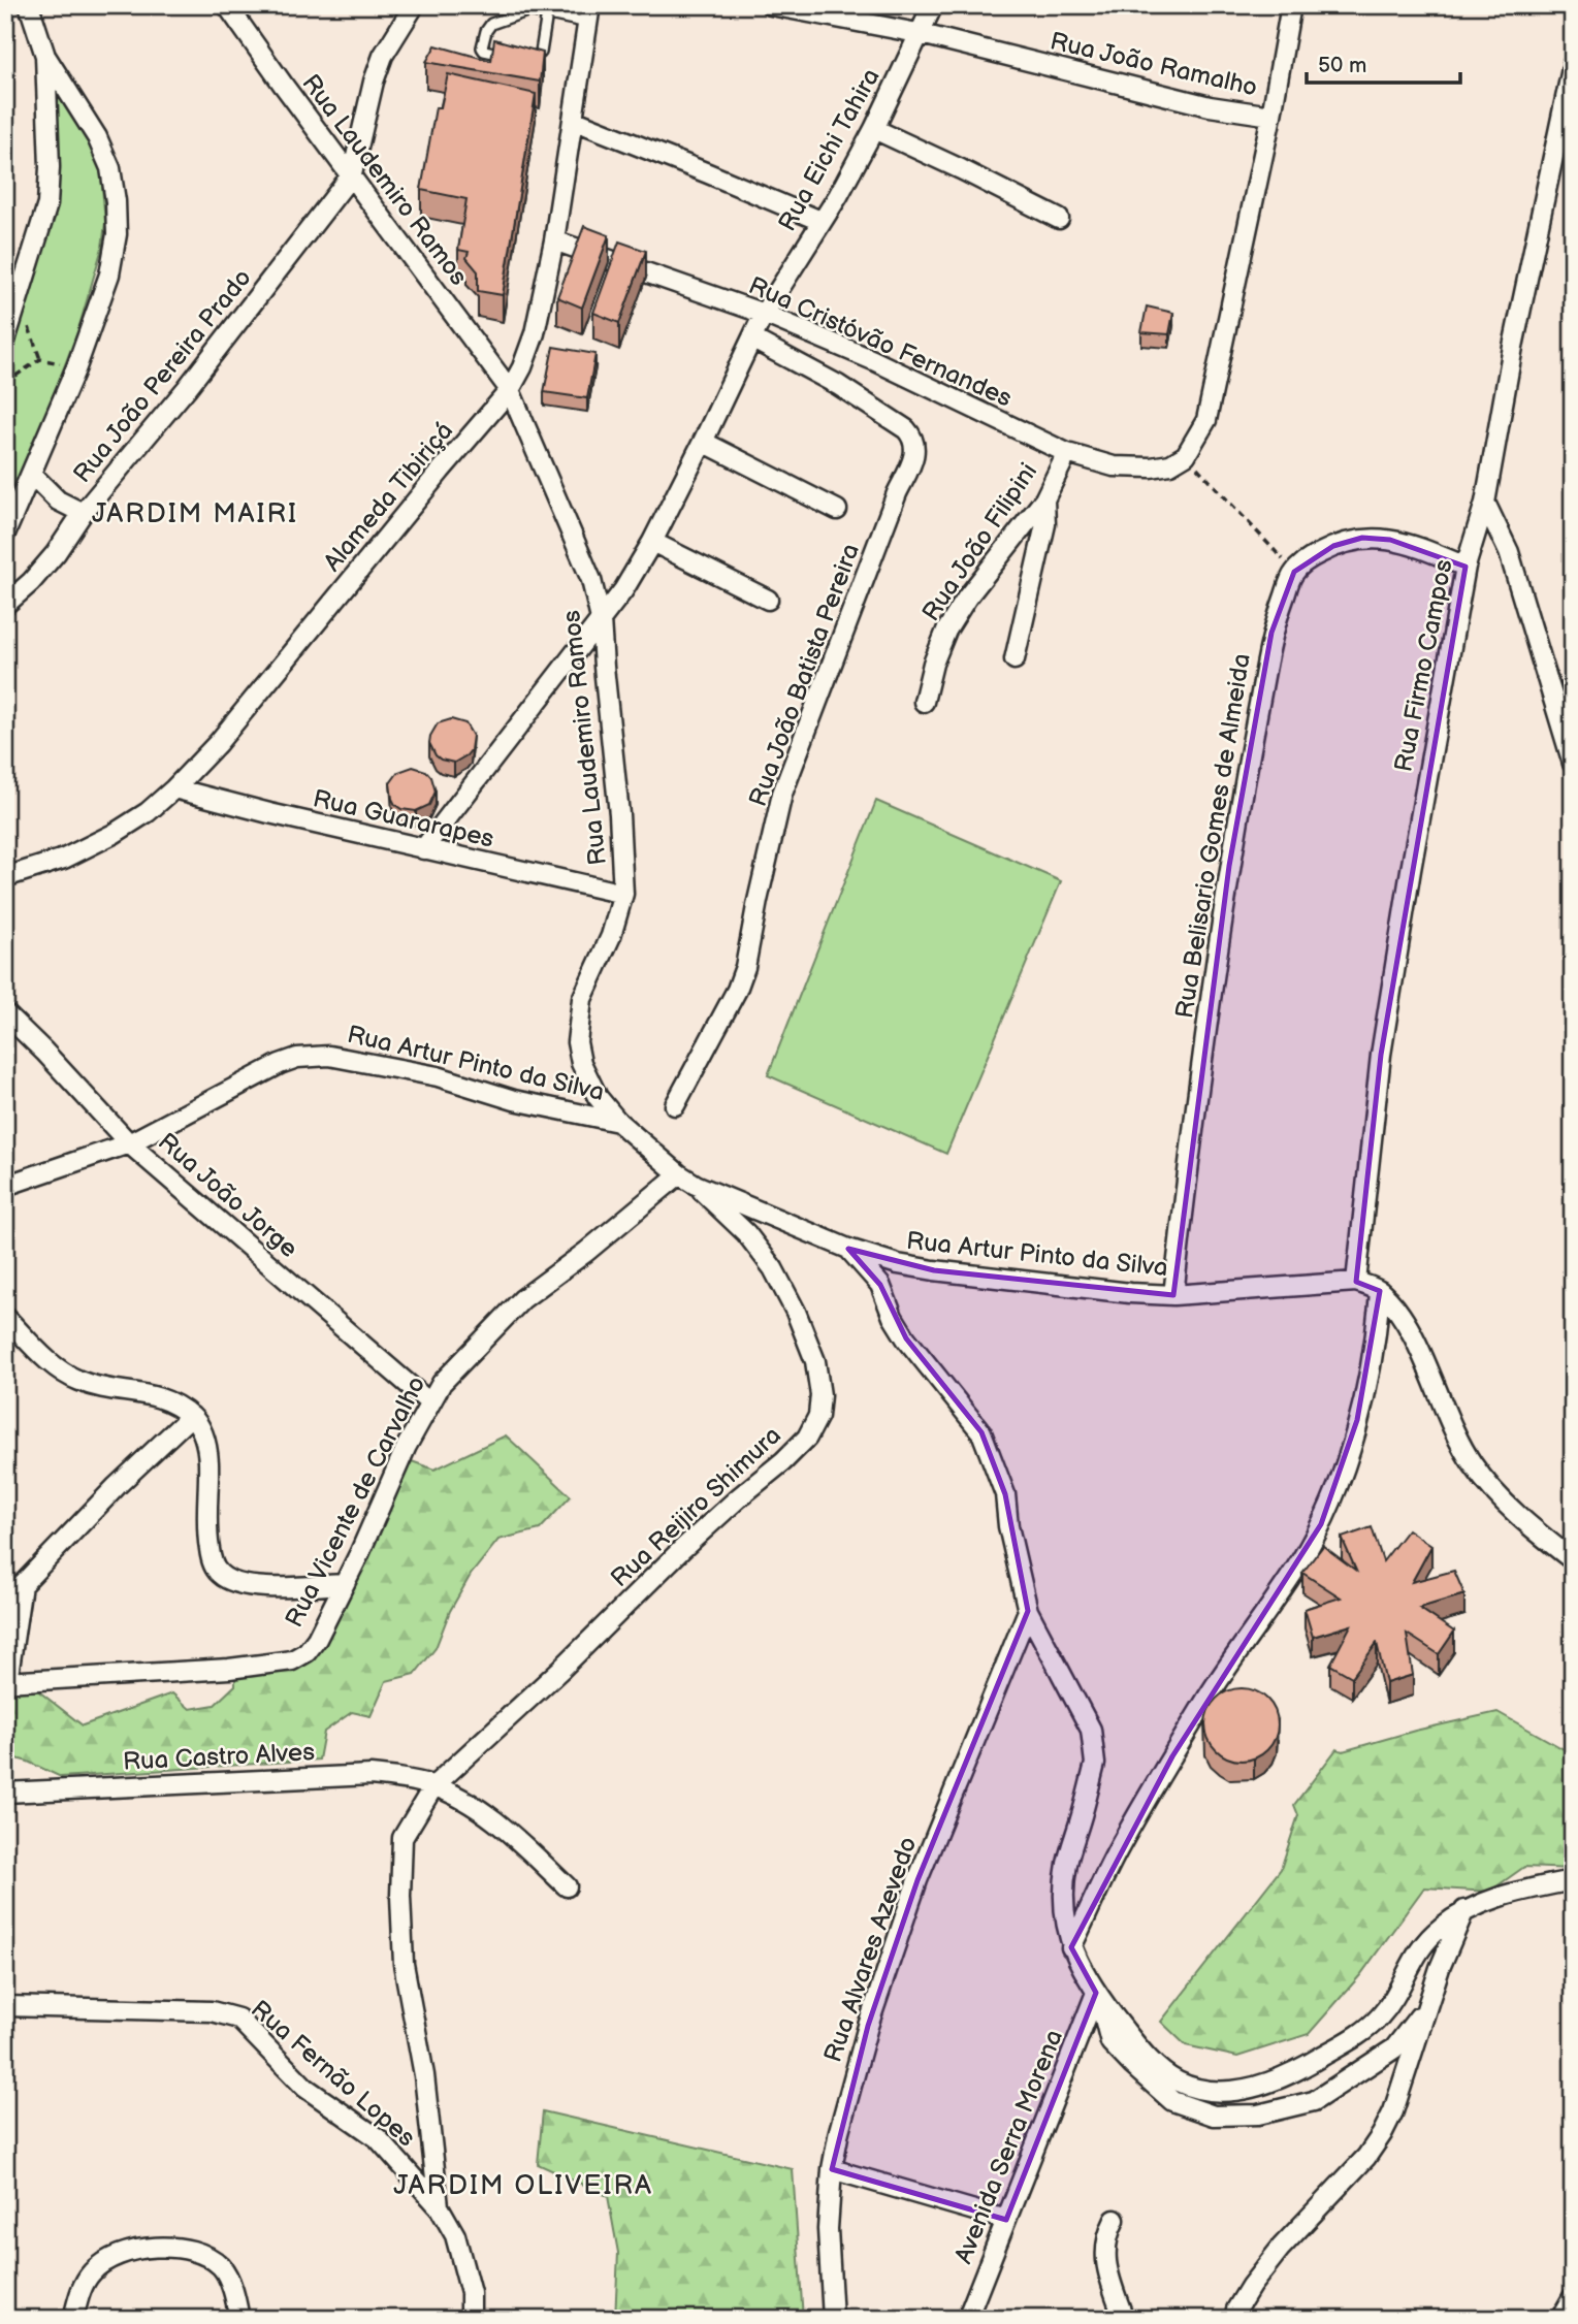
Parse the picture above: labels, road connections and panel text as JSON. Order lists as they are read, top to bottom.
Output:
{
  "streets": {
    "street": [
      "Rua João Ramalho",
      "Rua Eichi Tahira",
      "Rua Laudemiro Ramos",
      "Rua Cristóvão Fernandes",
      "Rua João Pereira Prado",
      "Alameda Tibiriçá",
      "Rua João Filipini",
      "Rua Firmo Campos",
      "Rua João Batista Pereira",
      "Rua Guararapes",
      "Rua Belisario Gomes de Almeida",
      "Rua Artur Pinto da Silva",
      "Rua João Jorge",
      "Rua Vicente de Carvalho",
      "Rua Reijiro Shimura",
      "Rua Castro Alves",
      "Rua Alvares Azevedo",
      "Rua Fernão Lopes",
      "Avenida Serra Morena"
    ]
  },
  "crossings": [
    ["Rua João Ramalho", "Rua Eichi Tahira"],
    ["Rua Eichi Tahira", "Rua Laudemiro Ramos"],
    ["Rua Eichi Tahira", "Rua Cristóvão Fernandes"],
    ["Rua Eichi Tahira", "Rua João Batista Pereira"],
    ["Rua Eichi Tahira", "Rua Guararapes"],
    ["Rua Laudemiro Ramos", "Rua João Pereira Prado"],
    ["Rua Laudemiro Ramos", "Alameda Tibiriçá"],
    ["Rua Laudemiro Ramos", "Rua Guararapes"],
    ["Rua Laudemiro Ramos", "Rua Artur Pinto da Silva"],
    ["Rua Cristóvão Fernandes", "Alameda Tibiriçá"],
    ["Rua Cristóvão Fernandes", "Rua João Filipini"],
    ["Alameda Tibiriçá", "Rua Guararapes"],
    ["Rua Firmo Campos", "Rua Artur Pinto da Silva"],
    ["Rua Belisario Gomes de Almeida", "Rua Artur Pinto da Silva"],
    ["Rua Artur Pinto da Silva", "Rua João Jorge"],
    ["Rua Artur Pinto da Silva", "Rua Vicente de Carvalho"],
    ["Rua Artur Pinto da Silva", "Rua Reijiro Shimura"],
    ["Rua João Jorge", "Rua Vicente de Carvalho"],
    ["Rua Vicente de Carvalho", "Rua Reijiro Shimura"],
    ["Rua Reijiro Shimura", "Rua Castro Alves"],
    ["Rua Reijiro Shimura", "Rua Fernão Lopes"]
  ],
  "districts": ["JARDIM MAIRI", "JARDIM OLIVEIRA"],
  "scale_bar": "50 m"
}
